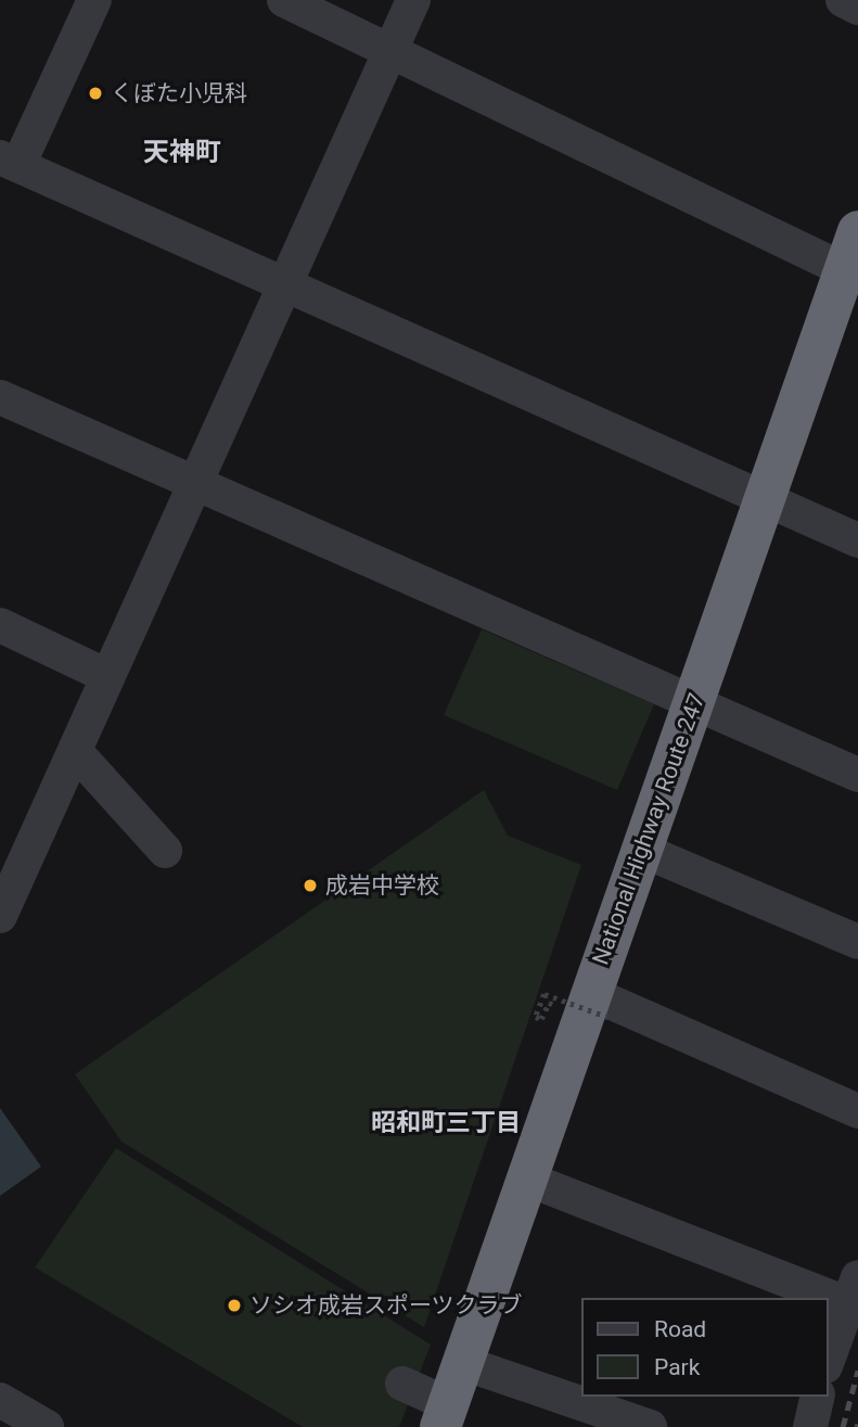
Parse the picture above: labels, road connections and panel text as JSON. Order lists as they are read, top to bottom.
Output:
{
  "streets": {
    "highway": ["National Highway Route 247"]
  },
  "districts": ["天神町", "昭和町三丁目"],
  "places": ["くぼた小児科", "成岩中学校", "ソシオ成岩スポーツクラブ"],
  "legend": ["Road", "Park"]
}
